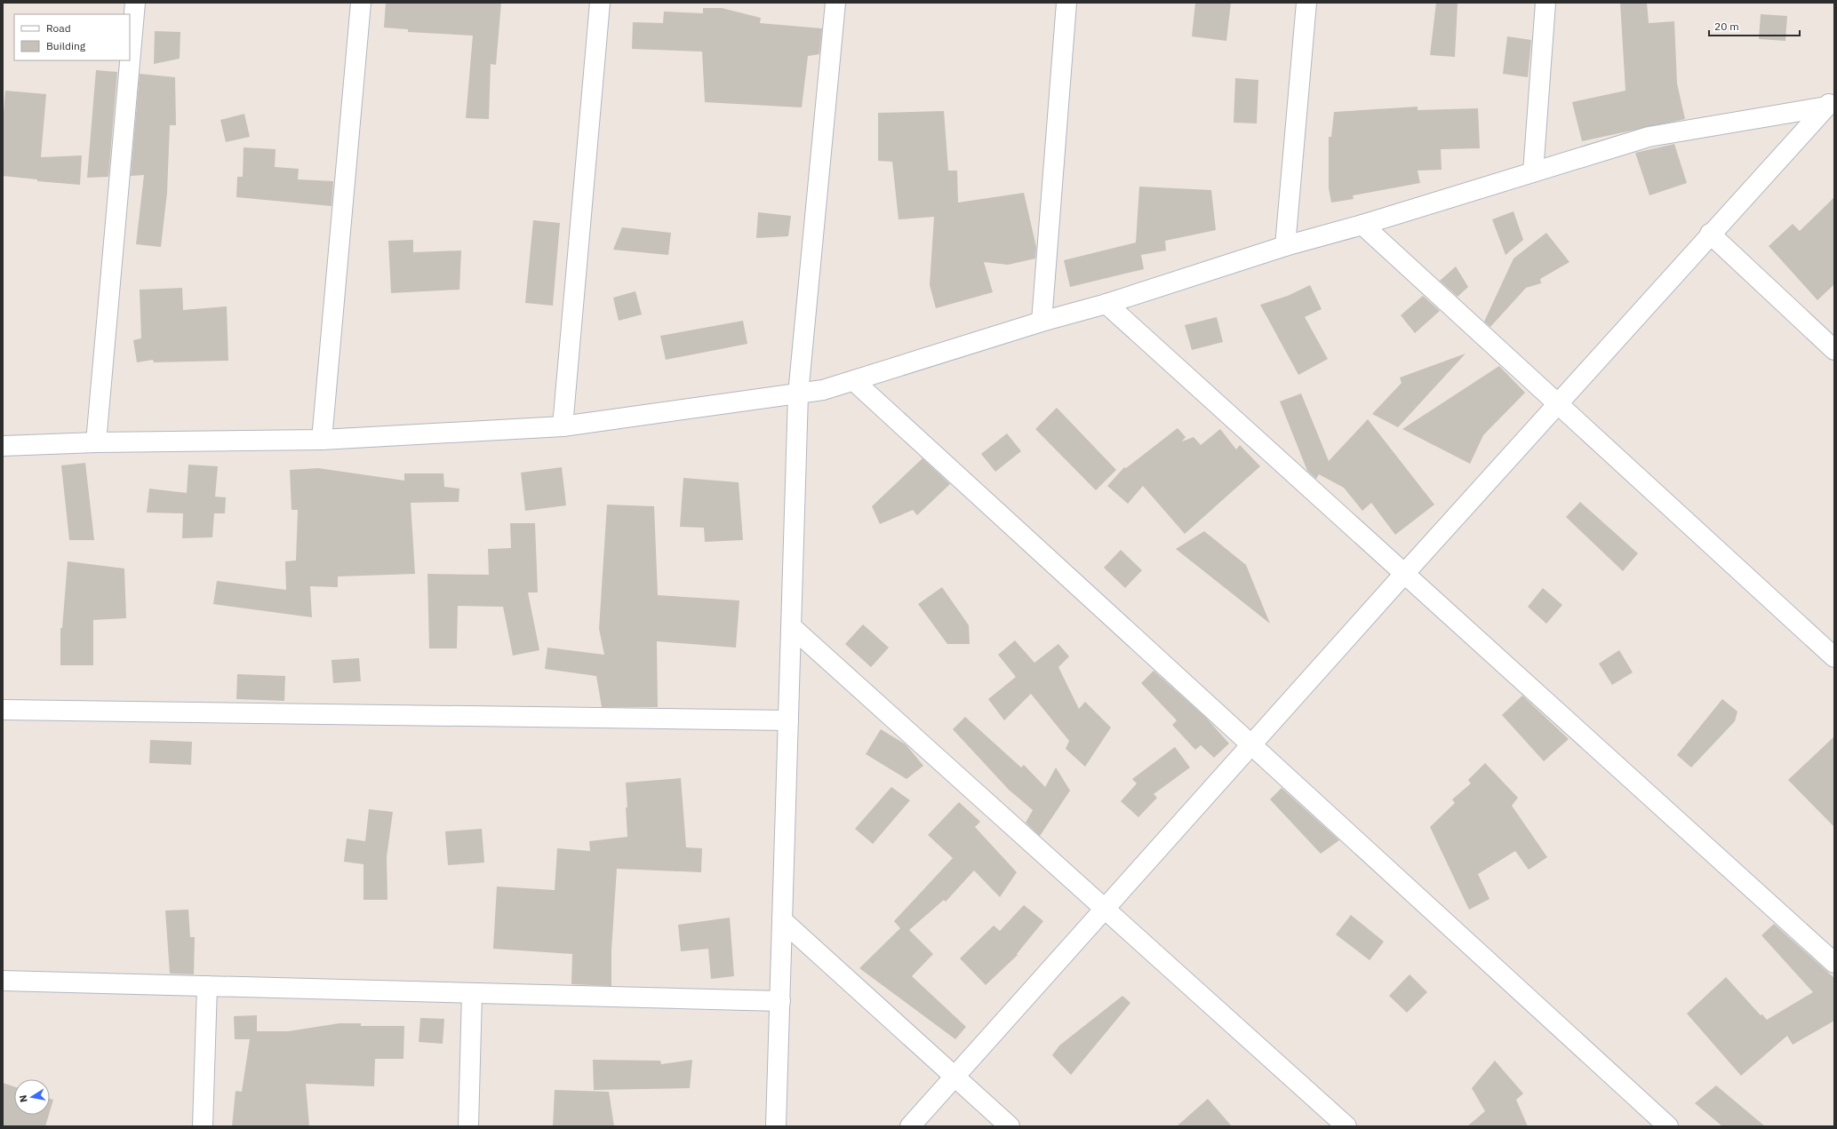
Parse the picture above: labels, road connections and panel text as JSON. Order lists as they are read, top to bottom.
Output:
{
  "legend": ["Road", "Building"],
  "scale_bar": "20 m",
  "north": "left"
}
